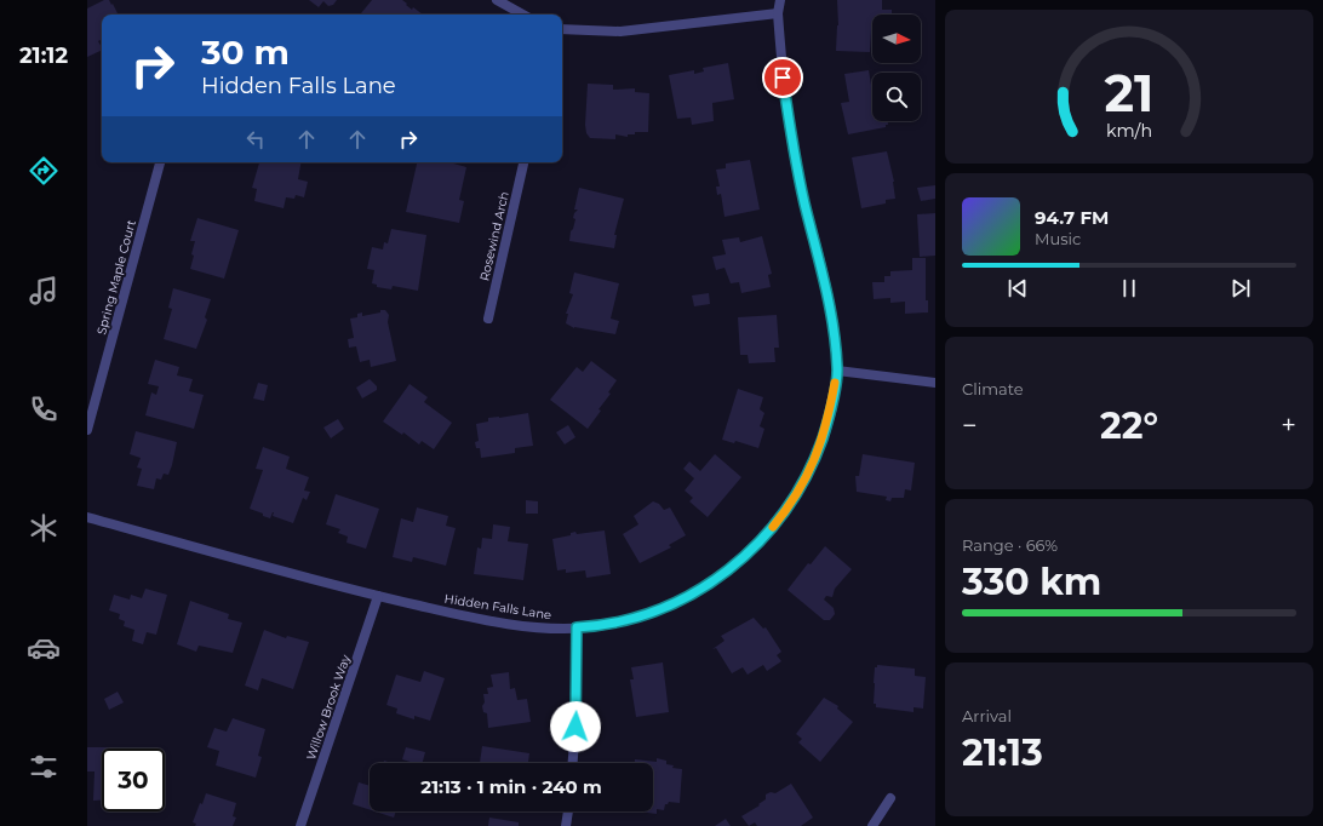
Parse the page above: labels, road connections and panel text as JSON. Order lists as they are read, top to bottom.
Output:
{
  "streets": {
    "street": [
      "Rosewind Arch",
      "Spring Maple Court",
      "Hidden Falls Lane",
      "Willow Brook Way"
    ]
  },
  "crossings": [
    ["Hidden Falls Lane", "Willow Brook Way"]
  ],
  "north": "right",
  "page": {
    "tabs": "21:12",
    "turn": ["30 m", "Hidden Falls Lane"],
    "song": ["94.7 FM", "Music"],
    "tile": [
      "Climate",
      ["Range · 66%", "330 km"],
      ["Arrival", "21:13"]
    ],
    "heat": ["−", "22°", "+"],
    "limit": "30",
    "trip": "21:13 · 1 min · 240 m",
    "gauge": ["21", "km/h"]
  }
}
